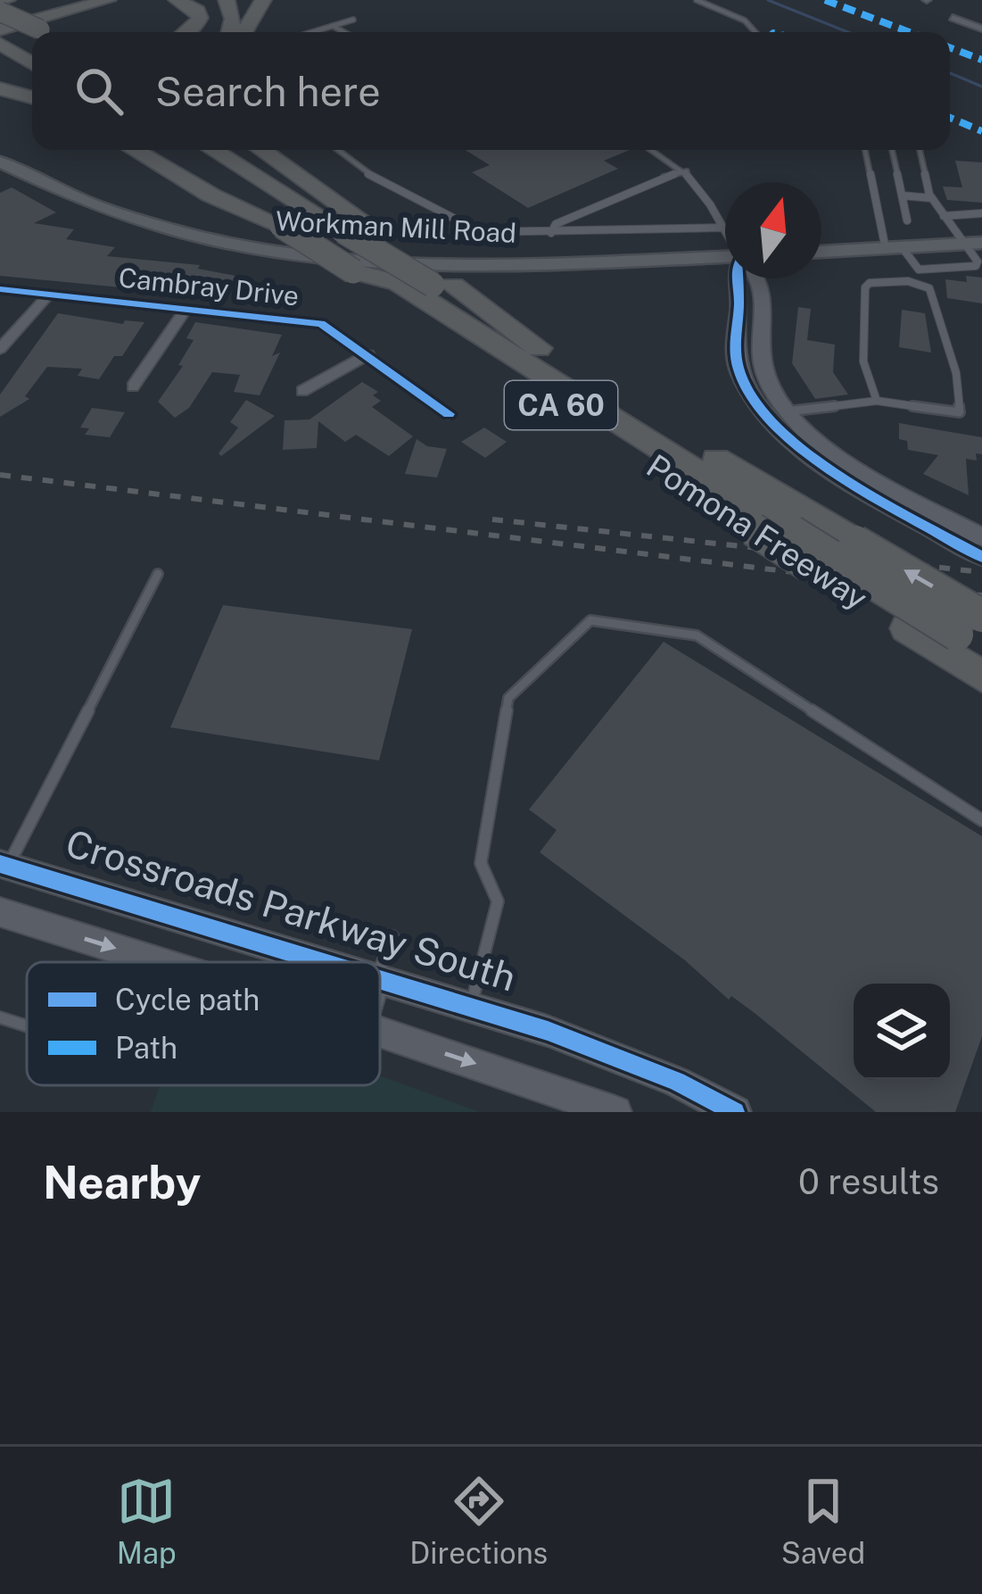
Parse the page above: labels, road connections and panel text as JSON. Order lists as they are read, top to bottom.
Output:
{
  "streets": {
    "highway": ["CA 60", "Pomona Freeway"],
    "main road": ["Workman Mill Road"],
    "street": ["Cambray Drive", "Crossroads Parkway South"]
  },
  "legend": ["Cycle path", "Path"],
  "north": "top",
  "page": {
    "search": "Search here",
    "heading": ["Nearby", "0 results"],
    "nav": ["Map", "Directions", "Saved"]
  }
}
